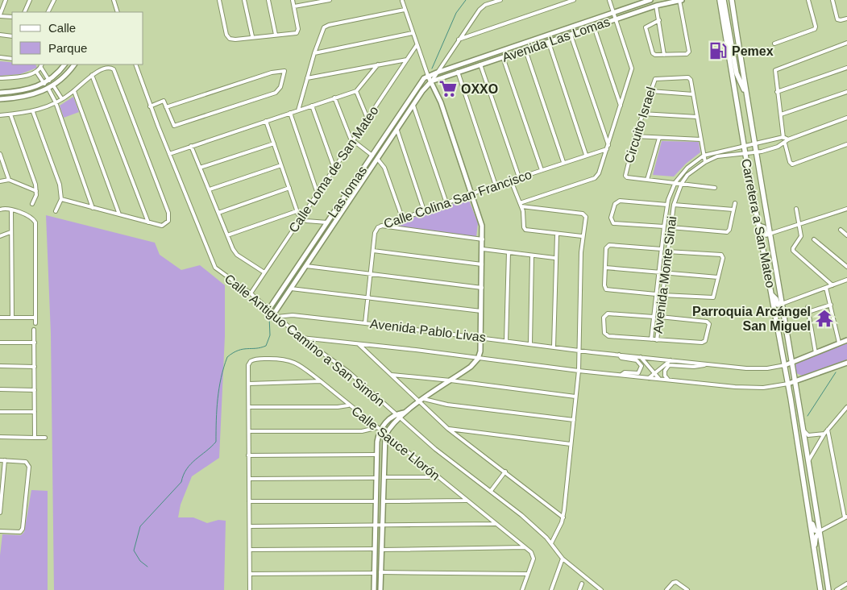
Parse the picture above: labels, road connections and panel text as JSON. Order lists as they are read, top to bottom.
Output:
{
  "streets": {
    "main road": ["Carretera a San Mateo"],
    "street": [
      "Avenida Las Lomas",
      "Circuito Israel",
      "Calle Loma de San Mateo",
      "Las lomas",
      "Calle Colina San Francisco",
      "Avenida Monte Sinai",
      "Avenida Pablo Livas",
      "Calle Antiguo Camino a San Simón",
      "Calle Sauce Llorón"
    ]
  },
  "crossings": [
    ["Avenida Las Lomas", "Las lomas"],
    ["Circuito Israel", "Avenida Monte Sinai"],
    ["Calle Loma de San Mateo", "Calle Antiguo Camino a San Simón"],
    ["Las lomas", "Avenida Pablo Livas"],
    ["Las lomas", "Calle Antiguo Camino a San Simón"],
    ["Calle Colina San Francisco", "Avenida Pablo Livas"],
    ["Carretera a San Mateo", "Avenida Monte Sinai"],
    ["Avenida Pablo Livas", "Calle Antiguo Camino a San Simón"]
  ],
  "places": {
    "fuel station": ["Pemex"],
    "supermarket": ["OXXO"],
    "temple": ["Parroquia Arcángel San Miguel"]
  },
  "legend": ["Calle", "Parque"]
}
